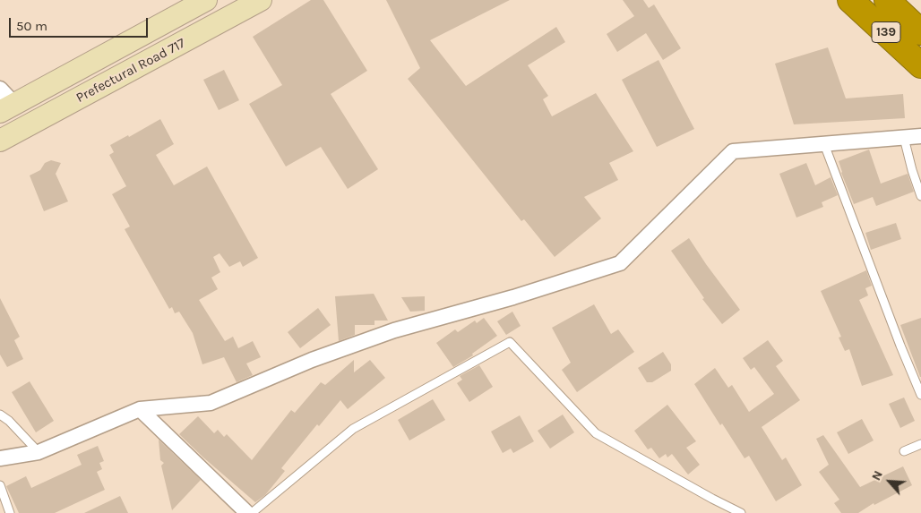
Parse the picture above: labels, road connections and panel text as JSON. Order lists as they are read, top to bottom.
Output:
{
  "streets": {
    "highway": ["139"],
    "main road": ["Prefectural Road 717"]
  },
  "scale_bar": "50 m",
  "north": "top left"
}
